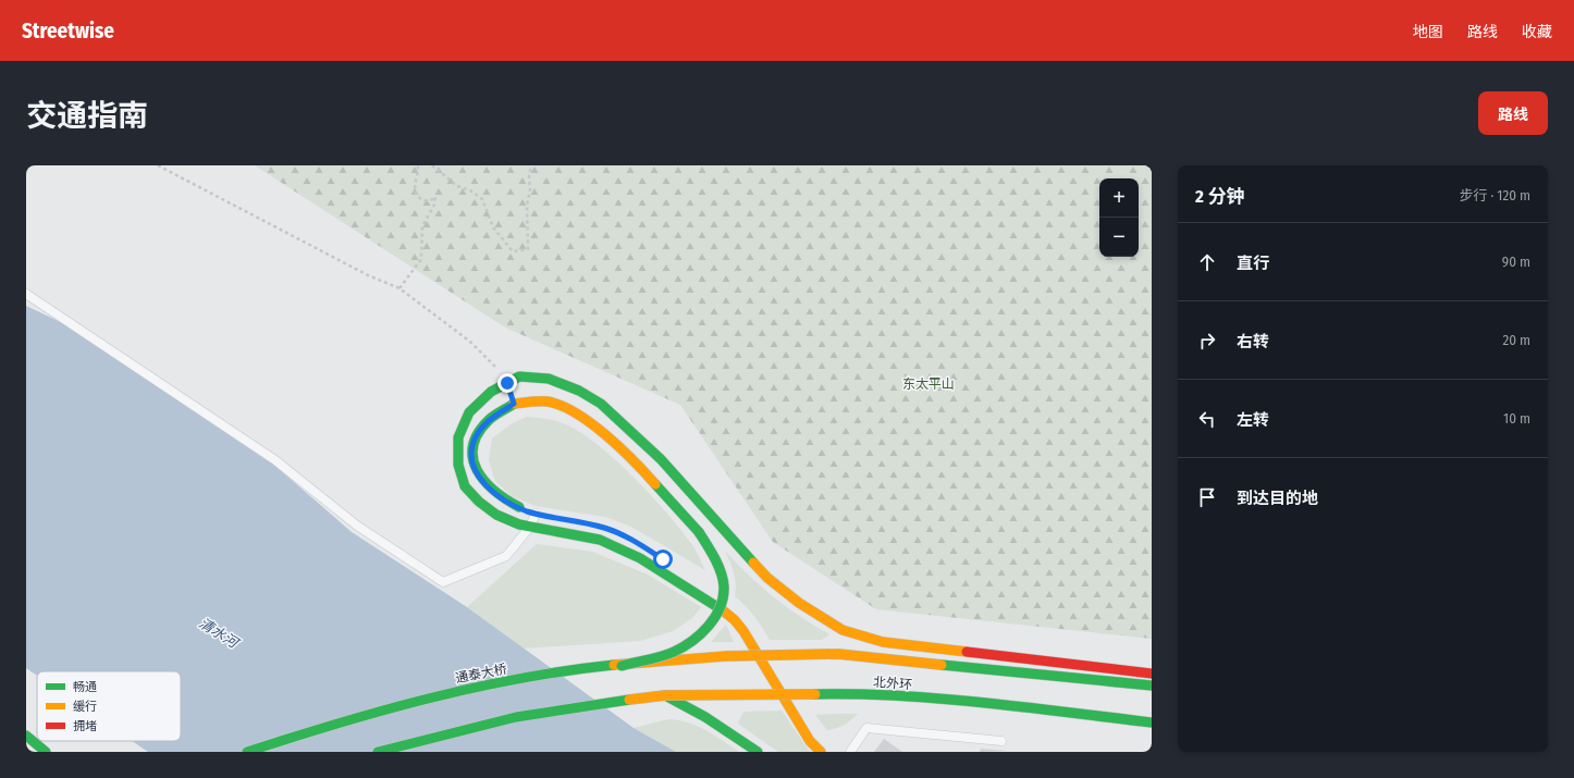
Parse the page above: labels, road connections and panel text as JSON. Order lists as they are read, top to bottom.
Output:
{
  "streets": {
    "main road": ["通泰大桥", "北外环"]
  },
  "crossings": [
    ["通泰大桥", "北外环"]
  ],
  "water": ["清水河"],
  "parks": ["东太平山"],
  "legend": ["畅通", "缓行", "拥堵"],
  "page": {
    "header": "Streetwise",
    "nav": ["地图", "路线", "收藏"],
    "title": "交通指南",
    "buttons": "路线",
    "heading": ["2 分钟", "步行 · 120 m"],
    "map_buttons": ["+", "−"],
    "list": [
      ["直行", "90 m"],
      ["右转", "20 m"],
      ["左转", "10 m"],
      "到达目的地"
    ]
  }
}
